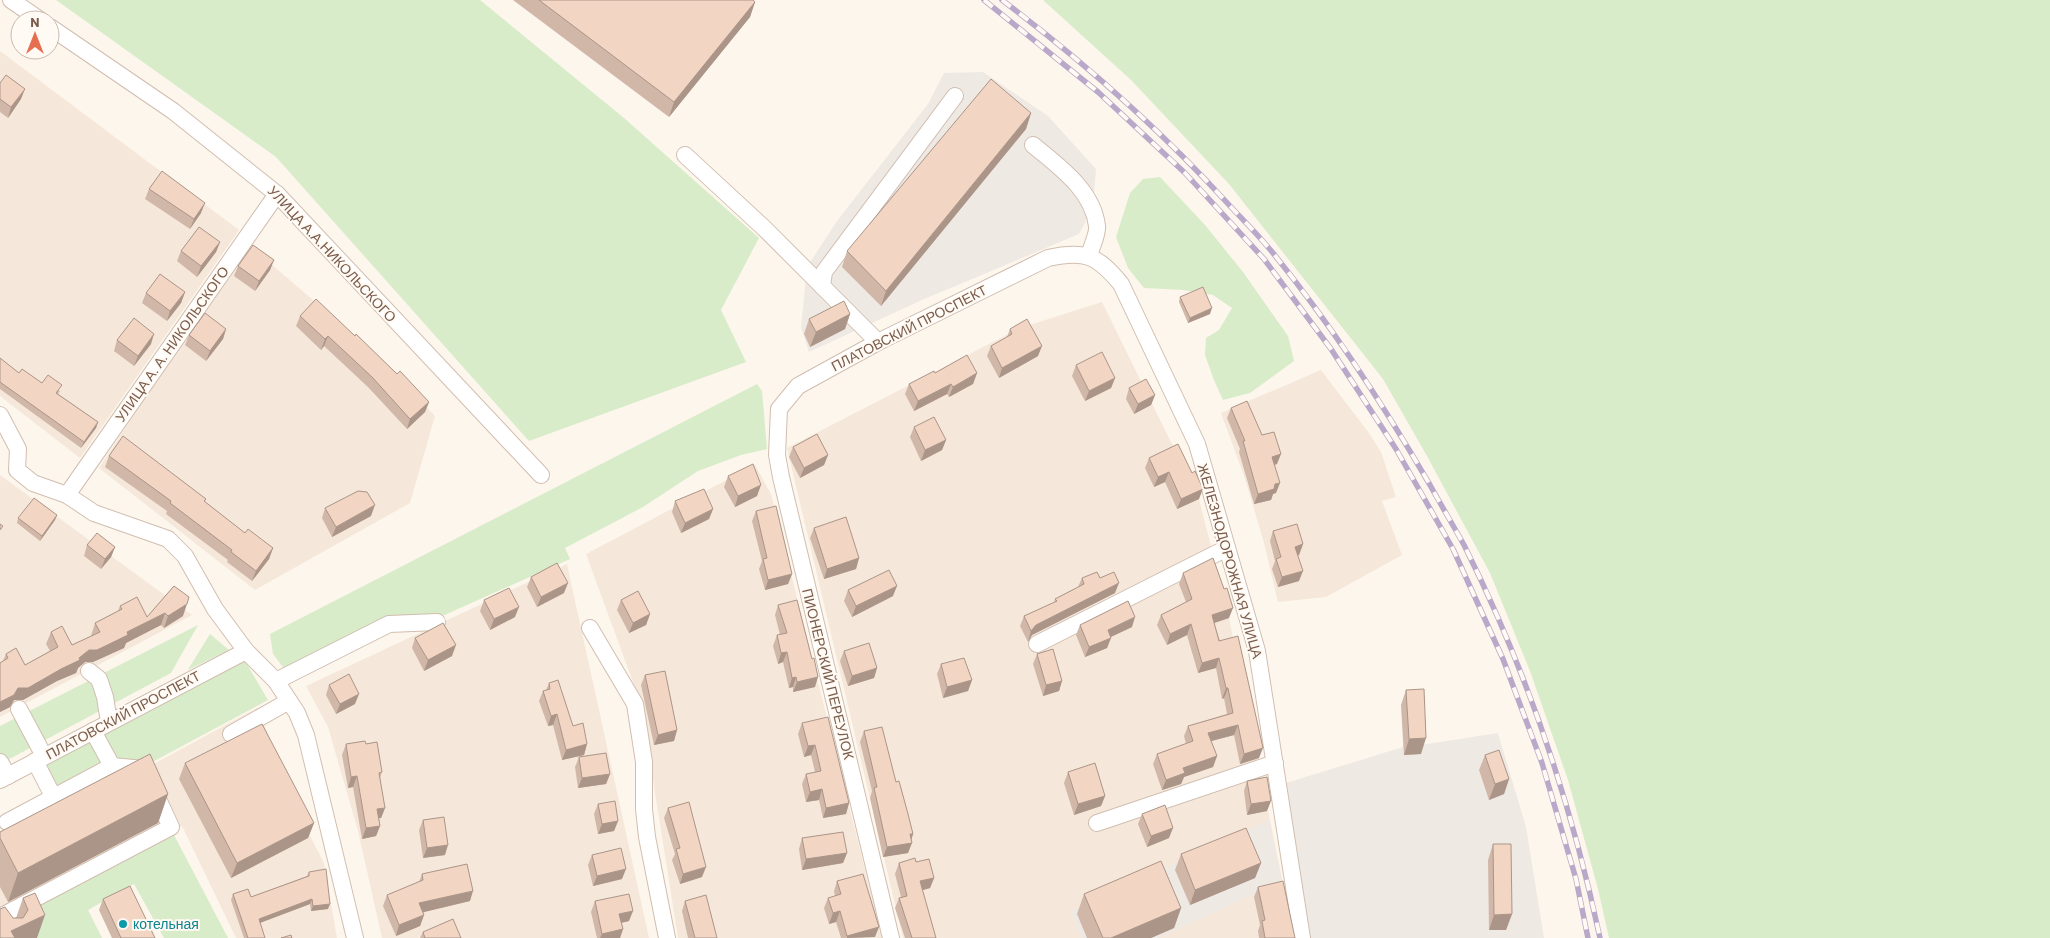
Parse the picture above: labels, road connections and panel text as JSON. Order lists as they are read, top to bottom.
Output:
{
  "streets": {
    "street": [
      "УЛИЦА А.А.НИКОЛЬСКОГО",
      "ПЛАТОВСКИЙ ПРОСПЕКТ",
      "УЛИЦА А. А. НИКОЛЬСКОГО",
      "ЖЕЛЕЗНОДОРОЖНАЯ УЛИЦА",
      "ПИОНЕРСКИЙ ПЕРЕУЛОК"
    ]
  },
  "crossings": [
    ["УЛИЦА А.А.НИКОЛЬСКОГО", "УЛИЦА А. А. НИКОЛЬСКОГО"],
    ["ПЛАТОВСКИЙ ПРОСПЕКТ", "ЖЕЛЕЗНОДОРОЖНАЯ УЛИЦА"],
    ["ПЛАТОВСКИЙ ПРОСПЕКТ", "ПИОНЕРСКИЙ ПЕРЕУЛОК"]
  ],
  "places": ["котельная"],
  "north": "top"
}
